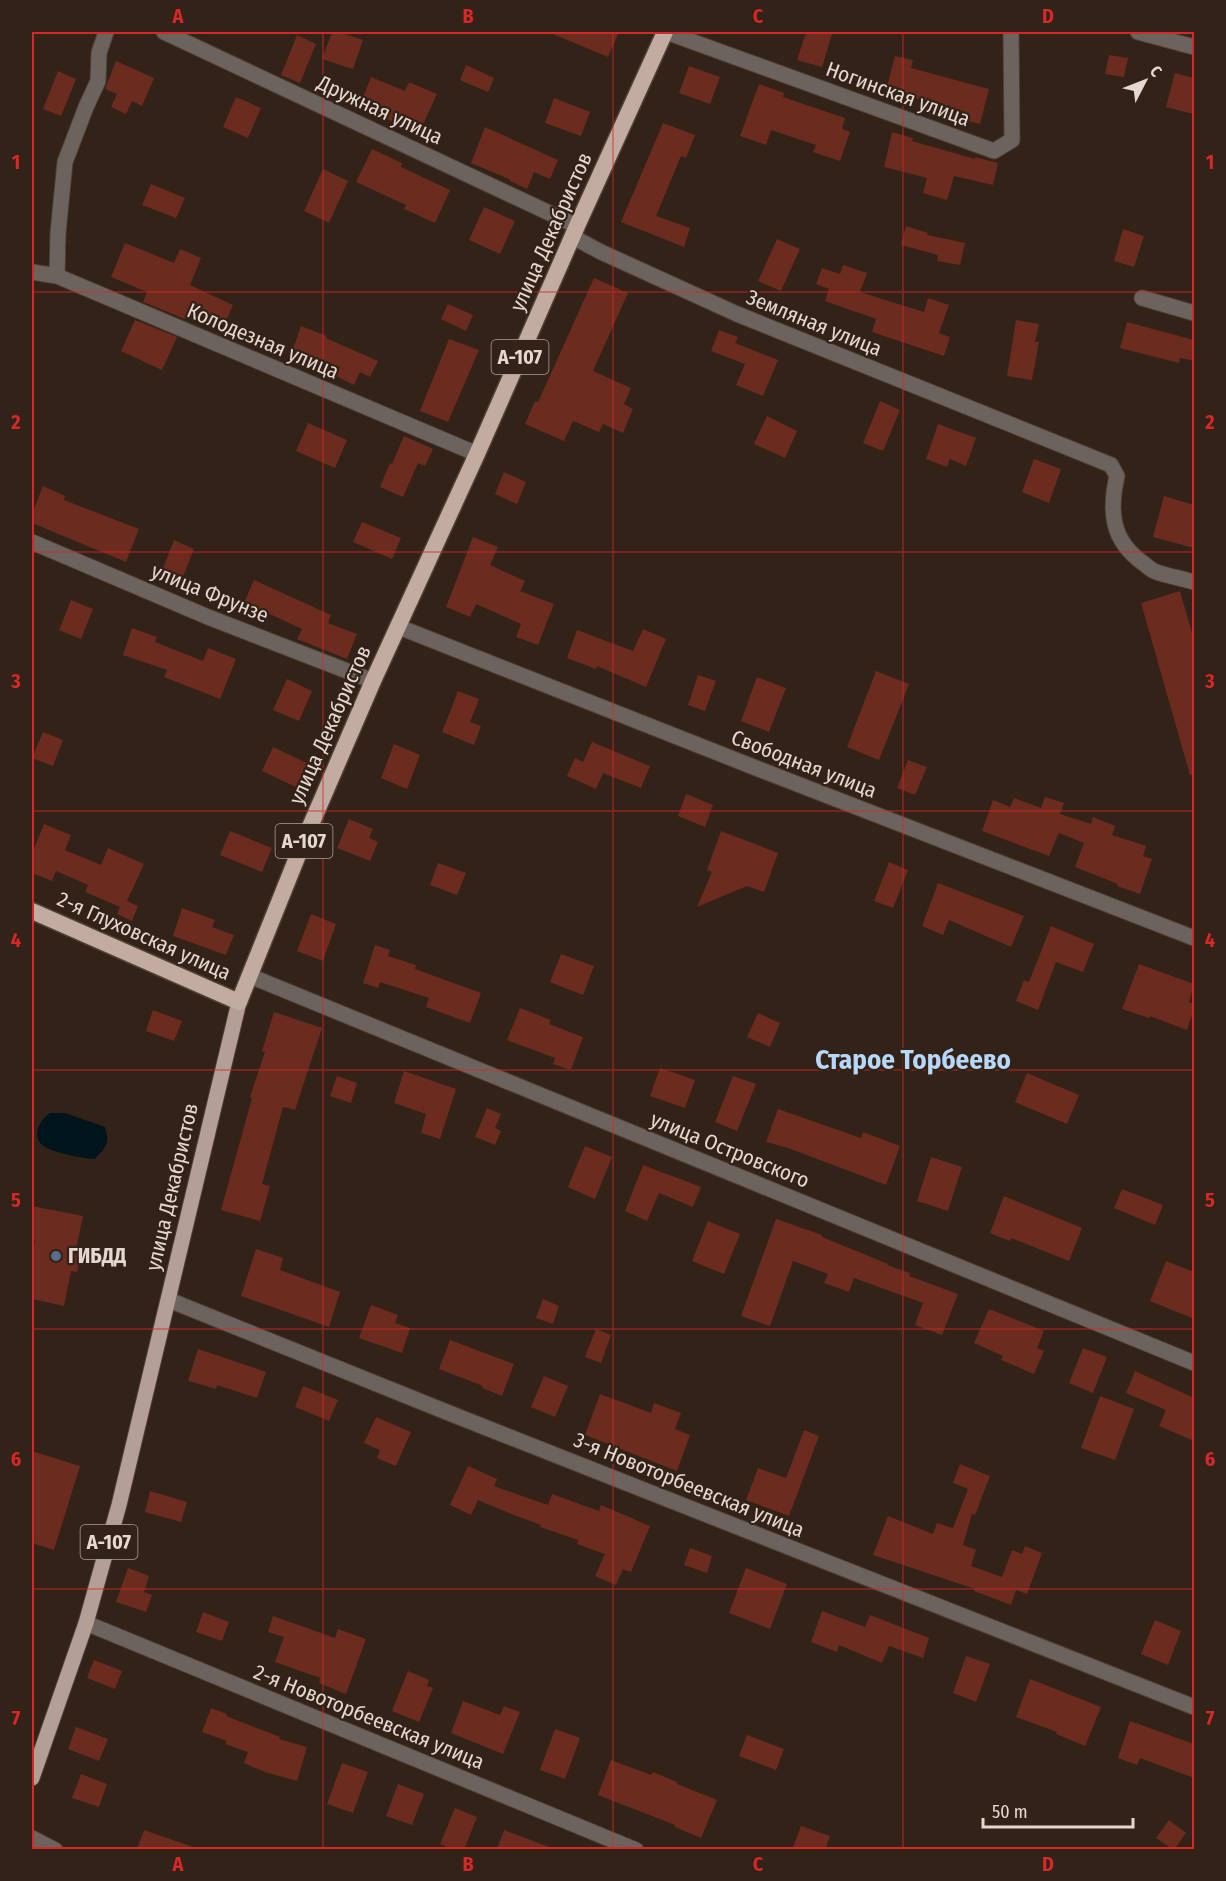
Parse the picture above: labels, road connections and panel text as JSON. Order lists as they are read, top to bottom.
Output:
{
  "streets": {
    "highway": ["улица Декабристов", "А-107", "2-я Глуховская улица"],
    "street": [
      "Ногинская улица",
      "Дружная улица",
      "Земляная улица",
      "Колодезная улица",
      "улица Фрунзе",
      "Свободная улица",
      "улица Островского",
      "3-я Новоторбеевская улица",
      "2-я Новоторбеевская улица"
    ]
  },
  "crossings": [
    ["Ногинская улица", "улица Декабристов"],
    ["Дружная улица", "улица Декабристов"],
    ["Дружная улица", "Земляная улица"],
    ["улица Декабристов", "Земляная улица"],
    ["улица Декабристов", "Колодезная улица"],
    ["улица Декабристов", "улица Фрунзе"],
    ["улица Декабристов", "Свободная улица"],
    ["улица Декабристов", "2-я Глуховская улица"],
    ["улица Декабристов", "улица Островского"],
    ["улица Декабристов", "3-я Новоторбеевская улица"],
    ["улица Декабристов", "2-я Новоторбеевская улица"]
  ],
  "districts": ["Старое Торбеево"],
  "places": ["ГИБДД"],
  "scale_bar": "50 m",
  "north": "top right",
  "grid": {
    "columns": [
      "A",
      "B",
      "C",
      "D"
    ],
    "rows": [
      "1",
      "2",
      "3",
      "4",
      "5",
      "6",
      "7"
    ]
  }
}
